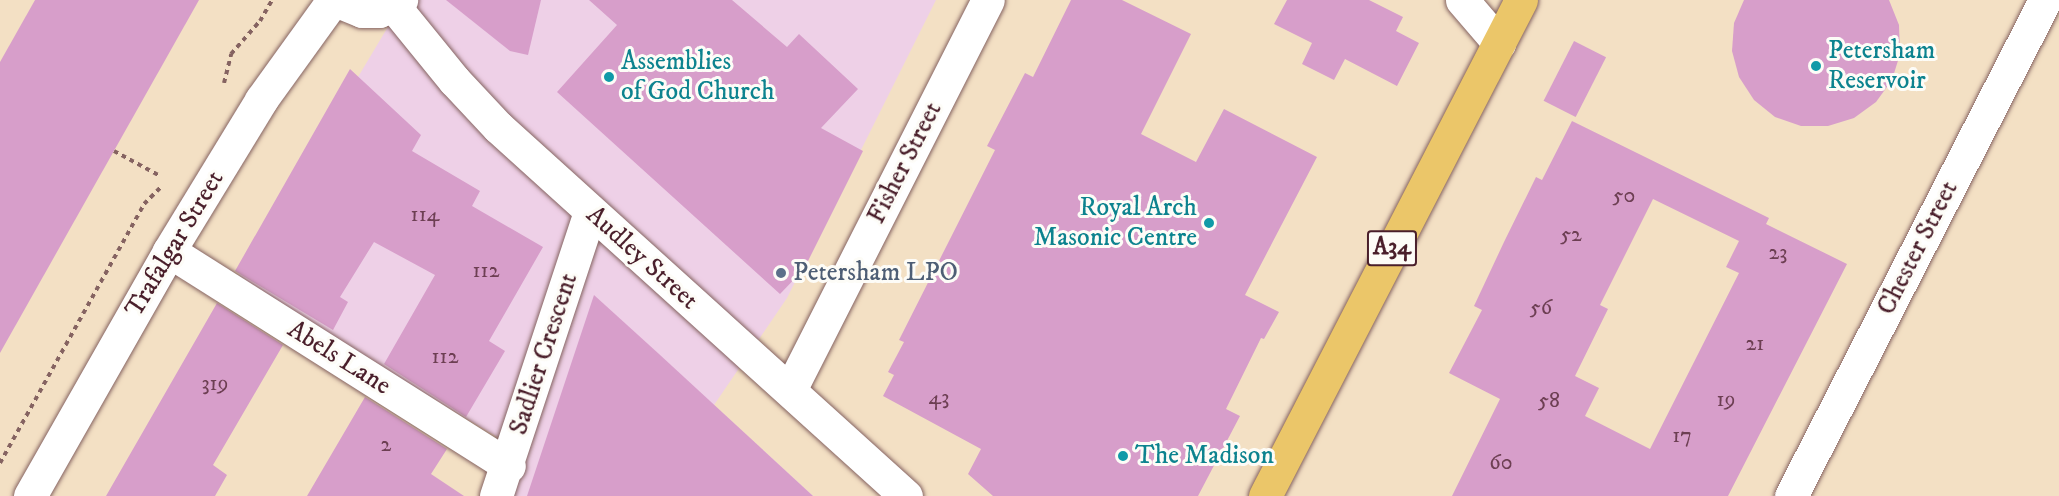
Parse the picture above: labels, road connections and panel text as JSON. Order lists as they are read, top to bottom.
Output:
{
  "streets": {
    "highway": ["A34"],
    "street": [
      "Fisher Street",
      "Trafalgar Street",
      "Chester Street",
      "Audley Street",
      "Sadlier Crescent",
      "Abels Lane"
    ]
  },
  "crossings": [
    ["Fisher Street", "Audley Street"],
    ["Trafalgar Street", "Abels Lane"],
    ["Audley Street", "Sadlier Crescent"],
    ["Sadlier Crescent", "Abels Lane"]
  ],
  "places": [
    "Petersham Reservoir",
    "Assemblies of God Church",
    "Royal Arch Masonic Centre",
    "Petersham LPO",
    "The Madison"
  ],
  "house_numbers": [
    "50",
    "114",
    "52",
    "23",
    "112",
    "56",
    "21",
    "112",
    "319",
    "43",
    "19",
    "58",
    "17",
    "2",
    "60"
  ]
}
